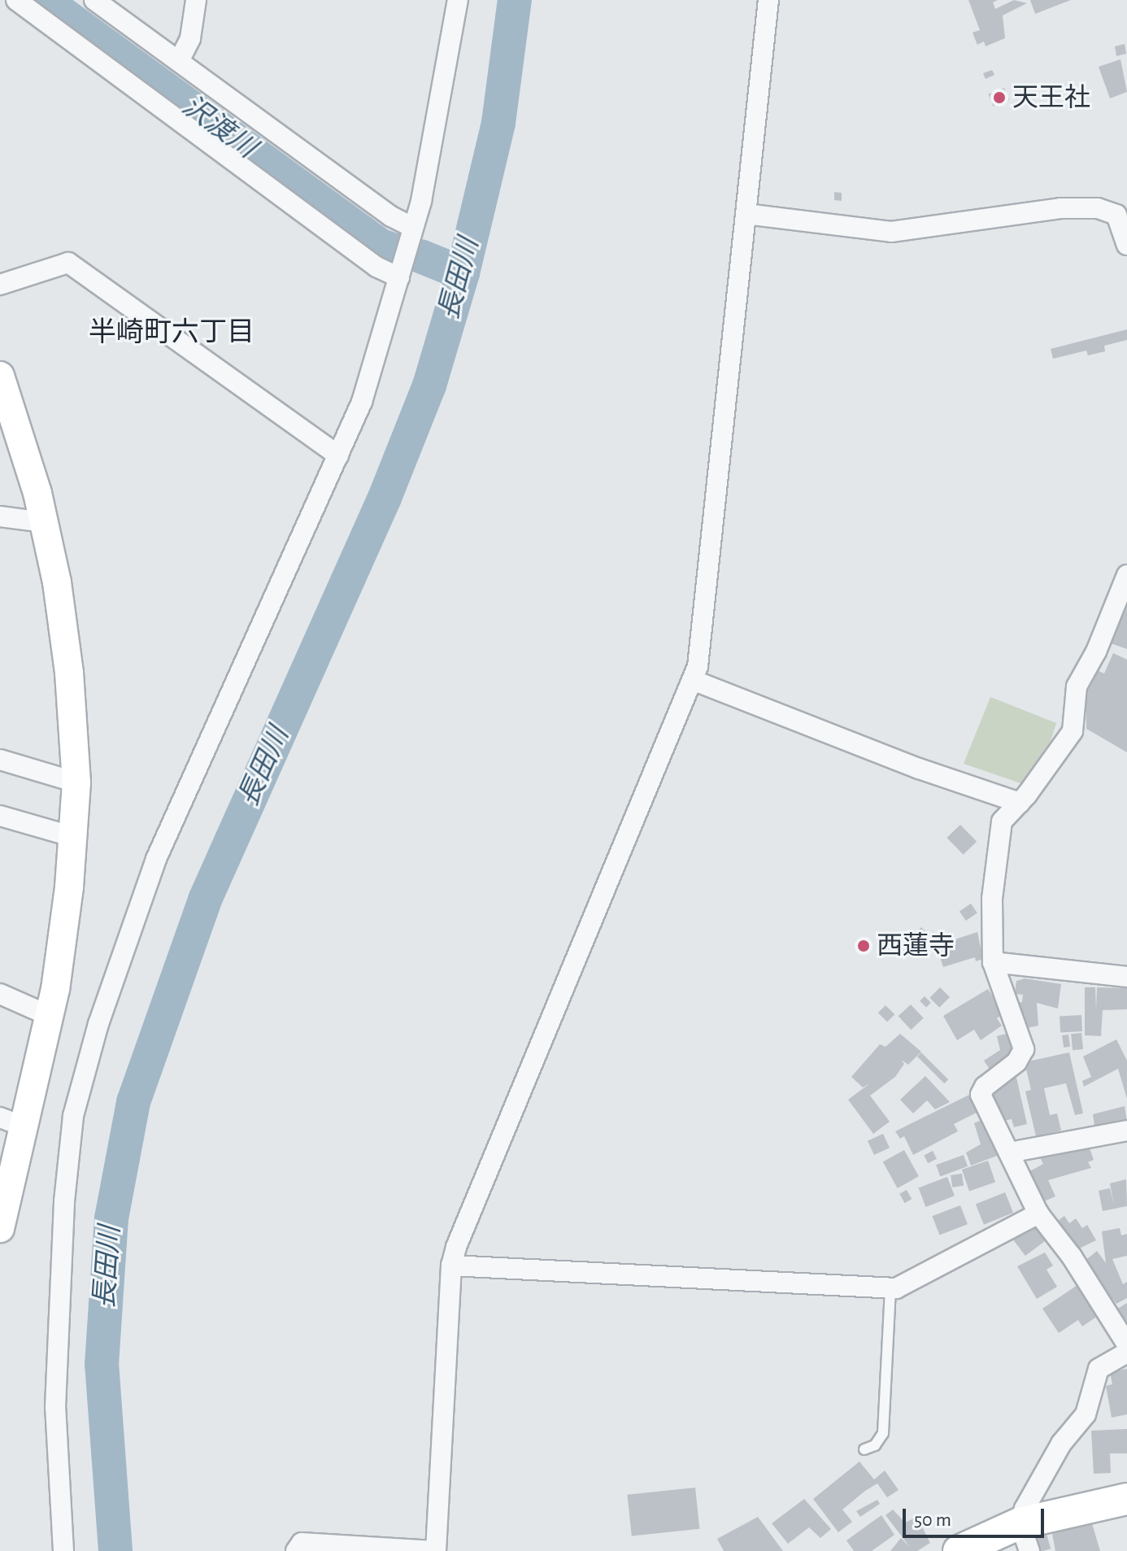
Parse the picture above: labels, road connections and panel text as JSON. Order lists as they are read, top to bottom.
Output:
{
  "districts": ["半崎町六丁目"],
  "water": ["沢渡川", "長田川"],
  "places": ["天王社", "西蓮寺"],
  "scale_bar": "50 m"
}
